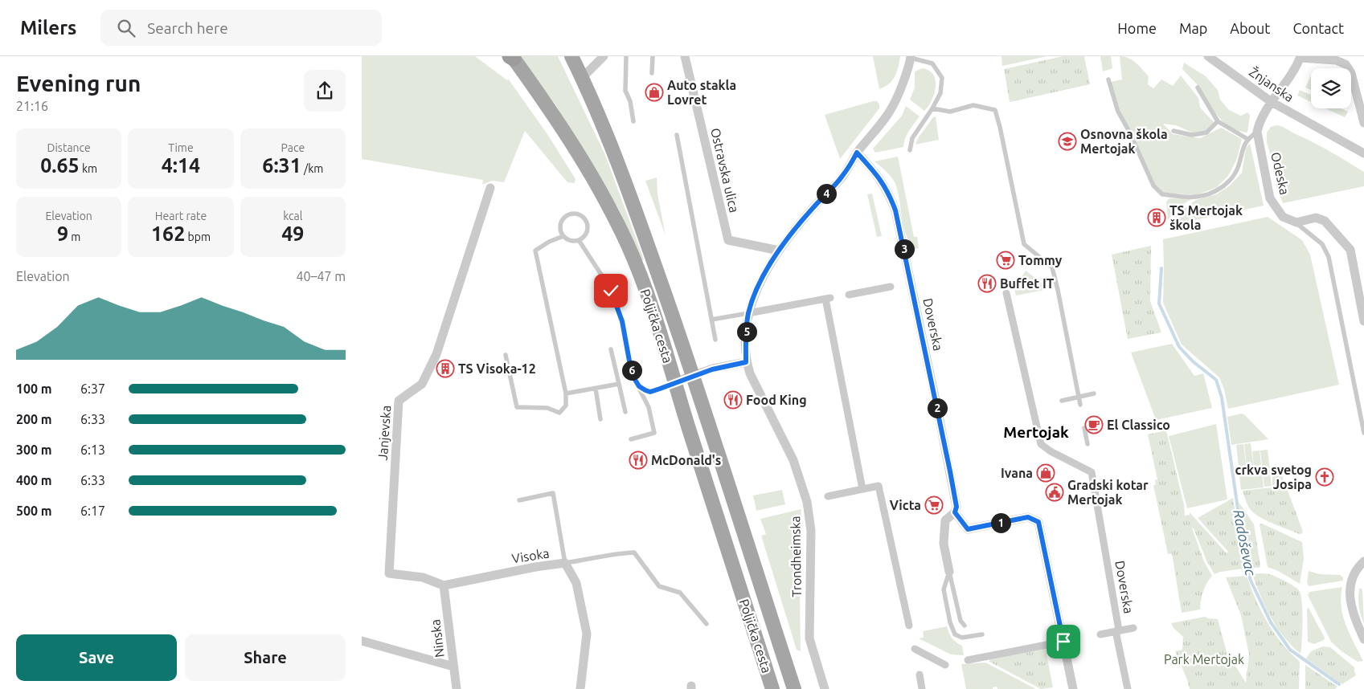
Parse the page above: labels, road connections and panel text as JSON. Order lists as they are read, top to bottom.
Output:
{
  "streets": {
    "main road": ["Poljička cesta"],
    "street": [
      "Žnjanska",
      "Ostravska ulica",
      "Odeska",
      "Doverska",
      "Janjevska",
      "Visoka",
      "Trondheimska",
      "Ninska"
    ]
  },
  "crossings": [
    ["Janjevska", "Visoka"],
    ["Janjevska", "Ninska"],
    ["Visoka", "Ninska"]
  ],
  "districts": ["Mertojak"],
  "water": ["Radoševac"],
  "parks": ["Park Mertojak"],
  "places": {
    "shop": ["Auto stakla Lovret", "Ivana"],
    "school or university": ["Osnovna škola Mertojak"],
    "building": ["TS Mertojak škola", "TS Visoka-12"],
    "supermarket": ["Tommy", "Victa"],
    "restaurant": ["Buffet IT", "Food King", "McDonald's"],
    "cafe": ["El Classico"],
    "church": ["crkva svetog Josipa"],
    "public building": ["Gradski kotar Mertojak"]
  },
  "page": {
    "header": "Milers",
    "search": "Search here",
    "nav": [
      "Home",
      "Map",
      "About",
      "Contact"
    ],
    "heading": ["Evening run", "21:16"],
    "stats": [
      ["Distance", "0.65 km"],
      ["Time", "4:14"],
      ["Pace", "6:31 /km"],
      ["Elevation", "9 m"],
      ["Heart rate", "162 bpm"],
      ["kcal", "49"]
    ],
    "pins": [
      "4",
      "3",
      "5",
      "6",
      "2",
      "1"
    ],
    "chart": ["Elevation", "40–47 m"],
    "list": [
      {
        "name": "100 m",
        "note": "6:37"
      },
      {
        "name": "200 m",
        "note": "6:33"
      },
      {
        "name": "300 m",
        "note": "6:13"
      },
      {
        "name": "400 m",
        "note": "6:33"
      },
      {
        "name": "500 m",
        "note": "6:17"
      }
    ],
    "buttons": ["Save", "Share"]
  }
}
